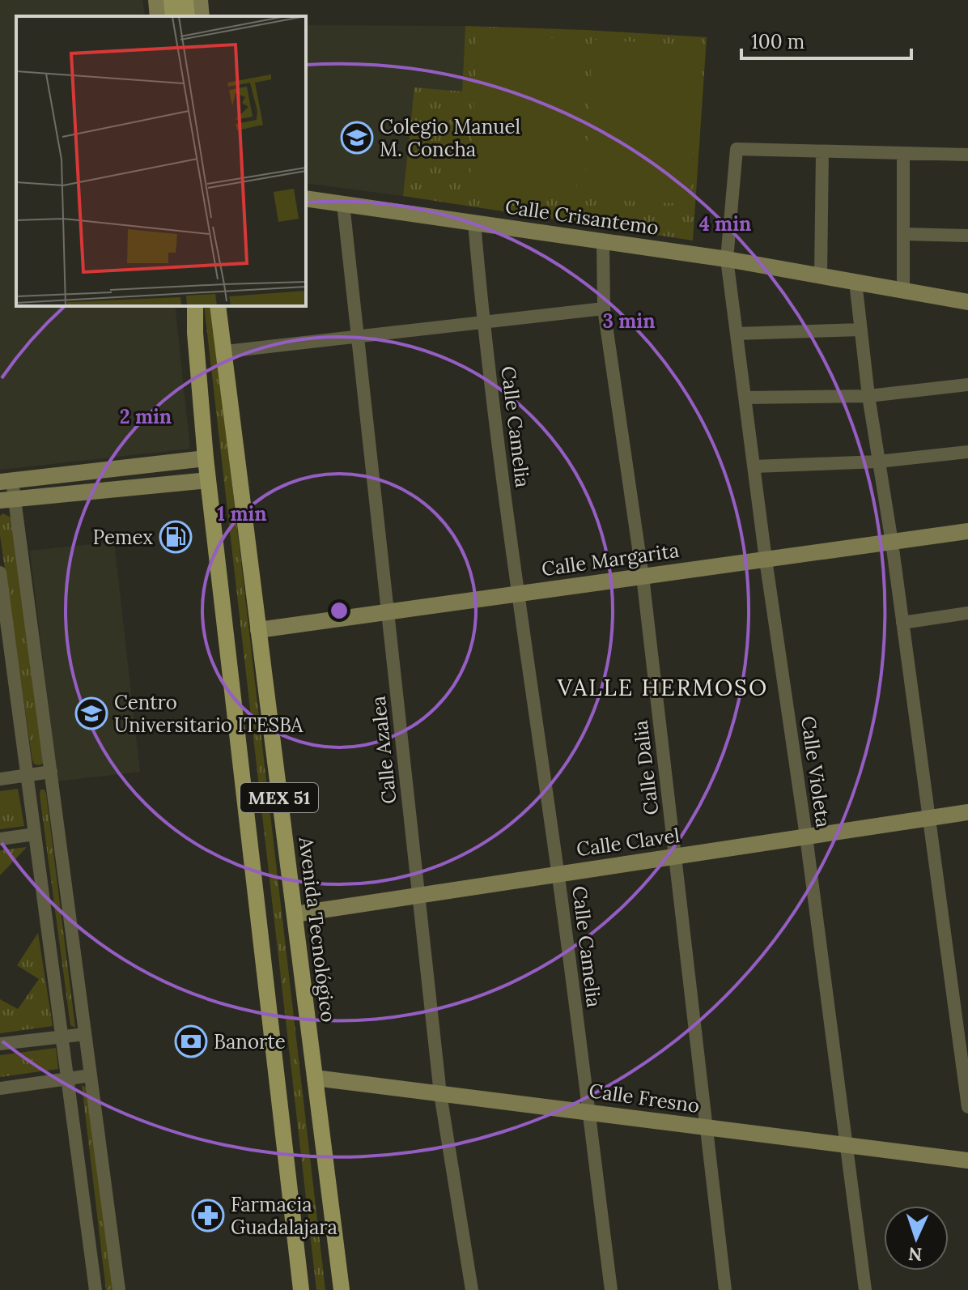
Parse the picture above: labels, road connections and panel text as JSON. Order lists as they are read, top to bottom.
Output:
{
  "streets": {
    "main road": [
      "Calle Crisantemo",
      "Calle Margarita",
      "MEX 51",
      "Calle Clavel",
      "Avenida Tecnológico",
      "Calle Fresno"
    ],
    "street": [
      "Calle Camelia",
      "Calle Azalea",
      "Calle Dalia",
      "Calle Violeta"
    ]
  },
  "crossings": [
    ["Calle Crisantemo", "Calle Camelia"],
    ["Calle Crisantemo", "Calle Azalea"],
    ["Calle Crisantemo", "Calle Dalia"],
    ["Calle Crisantemo", "Calle Violeta"],
    ["Calle Camelia", "Calle Margarita"],
    ["Calle Camelia", "Calle Clavel"],
    ["Calle Camelia", "Calle Fresno"],
    ["Calle Margarita", "Calle Azalea"],
    ["Calle Margarita", "Calle Dalia"],
    ["Calle Margarita", "Calle Violeta"],
    ["Calle Margarita", "Avenida Tecnológico"],
    ["Calle Azalea", "Calle Clavel"],
    ["Calle Azalea", "Calle Fresno"],
    ["Calle Dalia", "Calle Clavel"],
    ["Calle Dalia", "Calle Fresno"],
    ["Calle Violeta", "Calle Clavel"],
    ["Calle Violeta", "Calle Fresno"],
    ["Calle Clavel", "Avenida Tecnológico"],
    ["Avenida Tecnológico", "Calle Fresno"]
  ],
  "districts": ["VALLE HERMOSO"],
  "places": {
    "school or university": ["Colegio Manuel M. Concha", "Centro Universitario ITESBA"],
    "fuel station": ["Pemex"],
    "bank": ["Banorte"],
    "pharmacy": ["Farmacia Guadalajara"]
  },
  "scale_bar": "100 m",
  "north": "bottom",
  "rings": [
    "4 min",
    "3 min",
    "2 min",
    "1 min"
  ]
}
